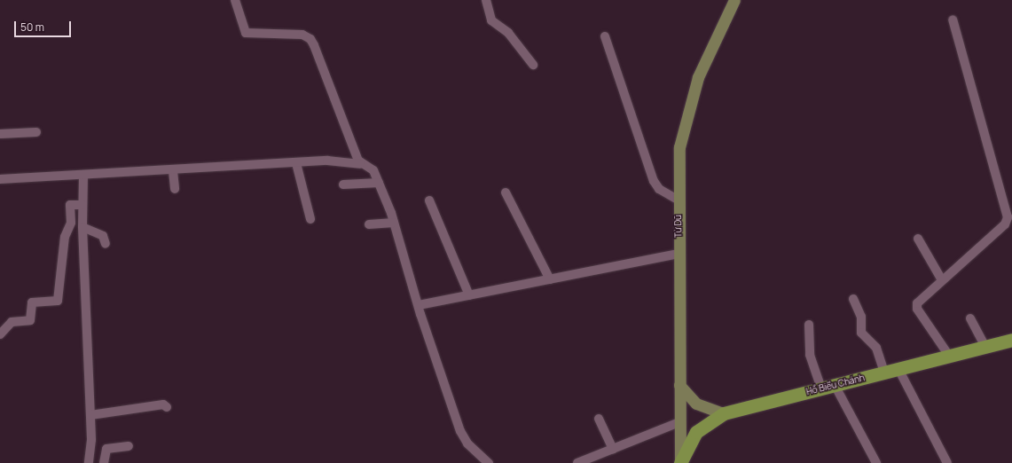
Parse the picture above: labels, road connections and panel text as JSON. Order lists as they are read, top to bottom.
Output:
{
  "streets": {
    "highway": ["Hồ Biểu Chánh"],
    "main road": ["Từ Dũ"]
  },
  "crossings": [
    ["Từ Dũ", "Hồ Biểu Chánh"]
  ],
  "scale_bar": "50 m"
}
